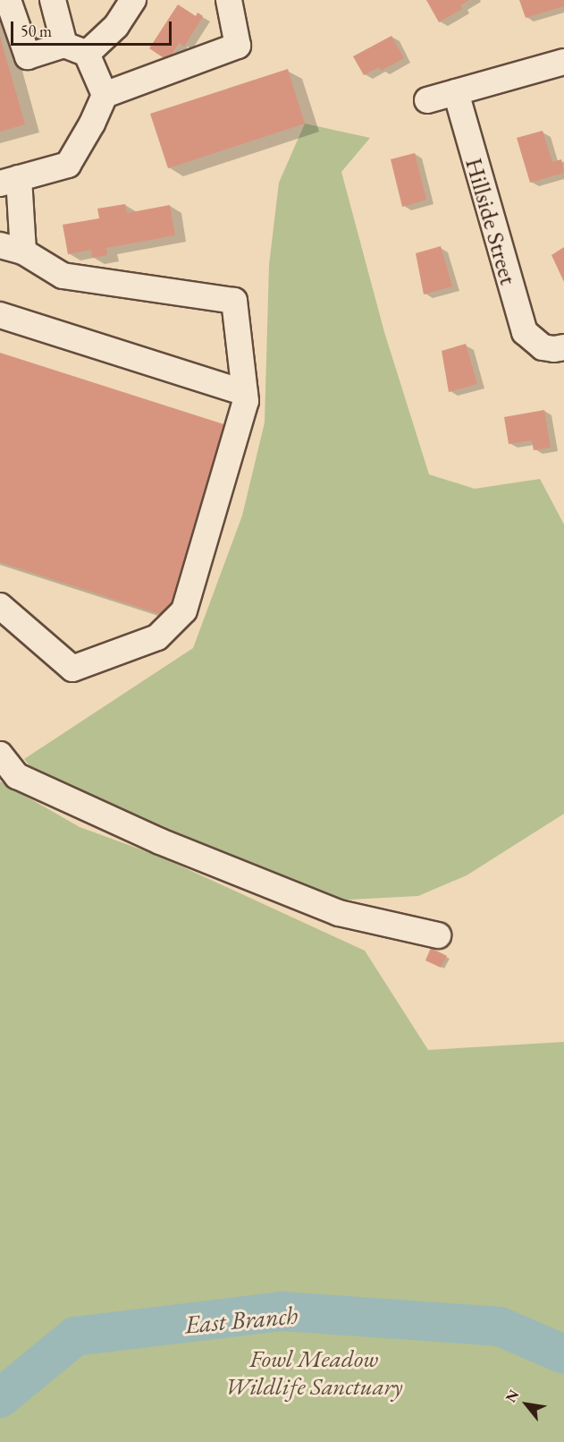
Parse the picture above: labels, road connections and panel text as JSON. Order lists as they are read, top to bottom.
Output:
{
  "streets": {
    "street": ["Hillside Street"]
  },
  "water": ["East Branch"],
  "parks": ["Fowl Meadow Wildlife Sanctuary"],
  "scale_bar": "50 m",
  "north": "top left"
}
